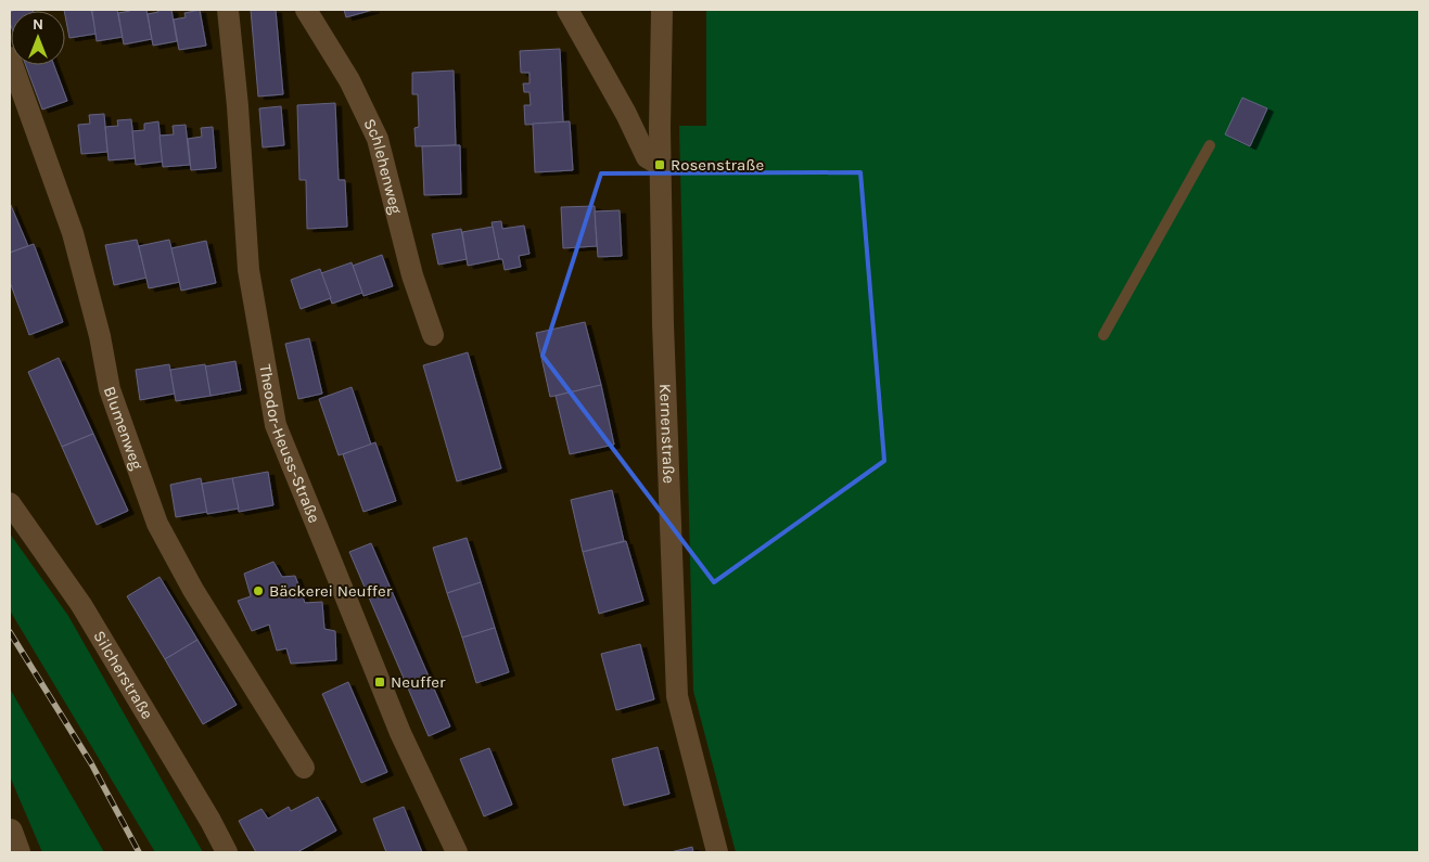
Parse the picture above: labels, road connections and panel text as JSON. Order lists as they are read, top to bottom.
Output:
{
  "streets": {
    "street": [
      "Schlehenweg",
      "Blumenweg",
      "Kernenstraße",
      "Theodor-Heuss-Straße",
      "Silcherstraße"
    ]
  },
  "places": {
    "transit": ["Rosenstraße", "Neuffer"],
    "other": ["Bäckerei Neuffer"]
  },
  "north": "top"
}
